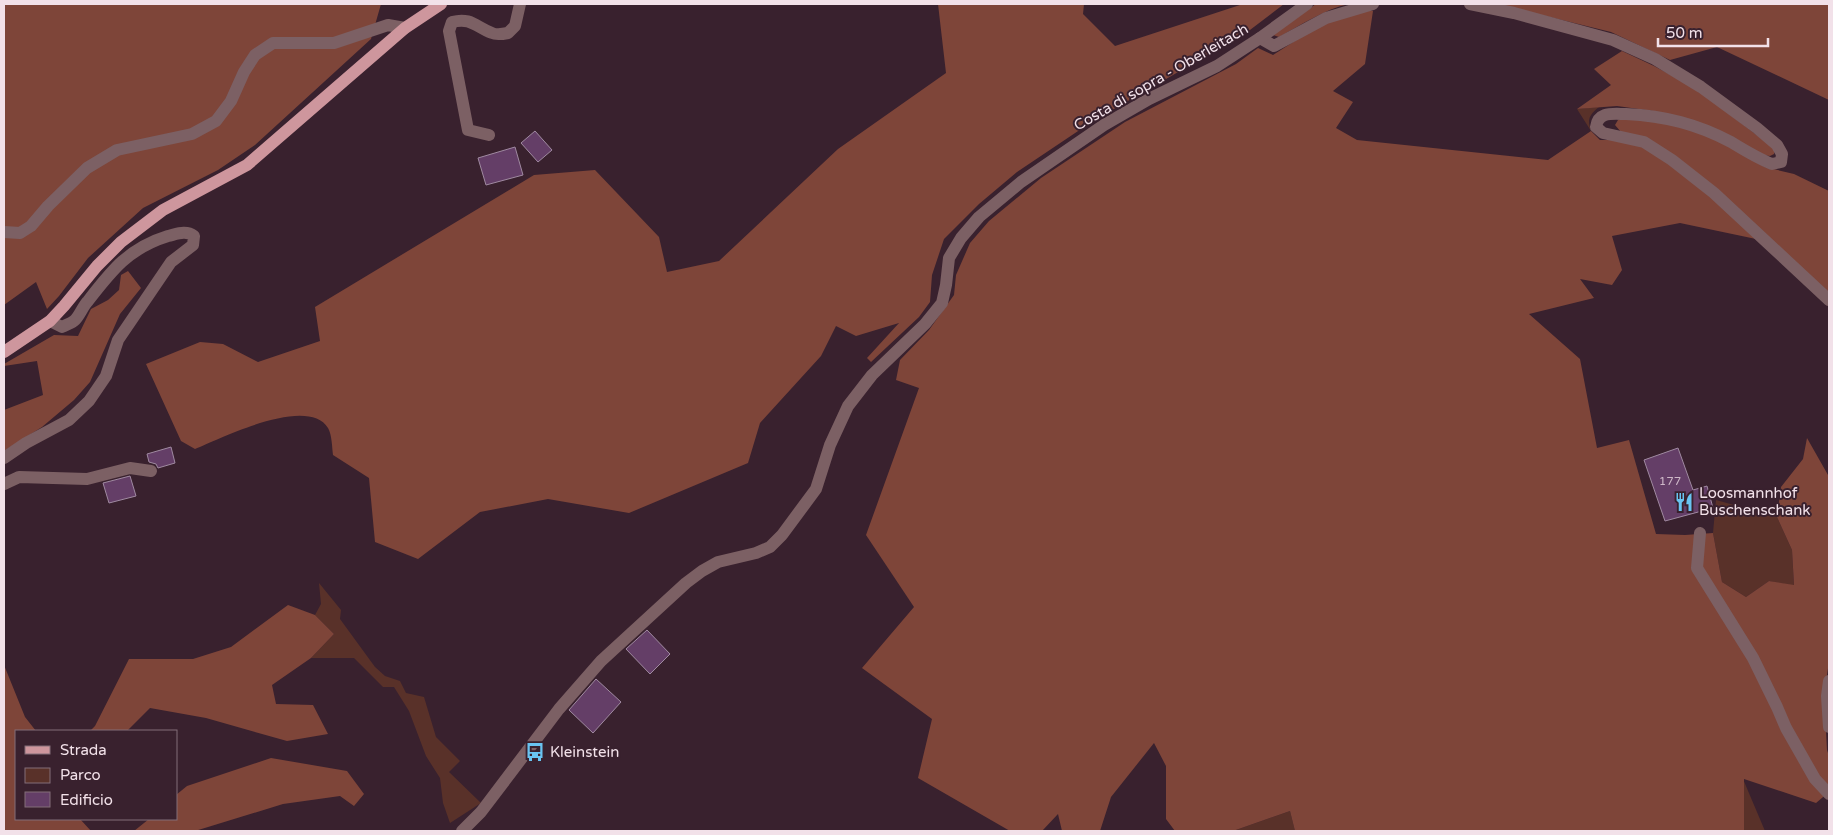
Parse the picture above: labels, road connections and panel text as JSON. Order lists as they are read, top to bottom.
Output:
{
  "streets": {
    "street": ["Costa di sopra - Oberleitach"]
  },
  "places": {
    "restaurant": ["Loosmannhof Buschenschank"],
    "bus stop": ["Kleinstein"]
  },
  "house_numbers": ["177"],
  "legend": ["Strada", "Parco", "Edificio"],
  "scale_bar": "50 m"
}
